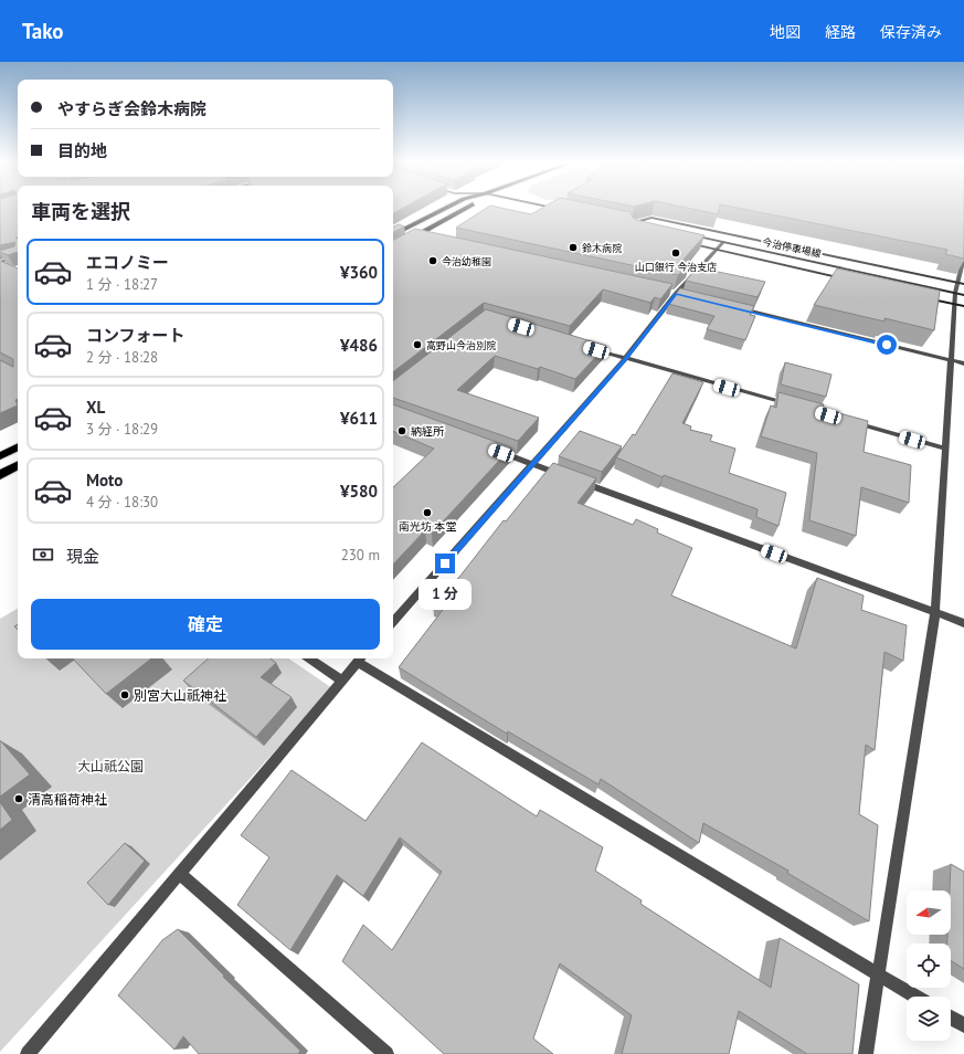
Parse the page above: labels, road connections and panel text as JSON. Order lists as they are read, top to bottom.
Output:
{
  "streets": {
    "main road": ["今治停車場線"]
  },
  "parks": ["大山祇公園"],
  "places": [
    "鈴木病院",
    "山口銀行 今治支店",
    "今治幼稚園",
    "高野山今治別院",
    "納経所",
    "南光坊 本堂",
    "別宮大山祇神社",
    "清高稲荷神社"
  ],
  "north": "left",
  "page": {
    "header": "Tako",
    "nav": ["地図", "経路", "保存済み"],
    "banner": ["やすらぎ会鈴木病院", "目的地"],
    "heading": "車両を選択",
    "list": [
      {
        "name": "エコノミー",
        "note": "1 分 · 18:27",
        "value": "¥360"
      },
      {
        "name": "コンフォート",
        "note": "2 分 · 18:28",
        "value": "¥486"
      },
      {
        "name": "XL",
        "note": "3 分 · 18:29",
        "value": "¥611"
      },
      {
        "name": "Moto",
        "note": "4 分 · 18:30",
        "value": "¥580"
      }
    ],
    "pay": ["現金", "230 m"],
    "bubble": "1 分",
    "buttons": "確定"
  }
}
